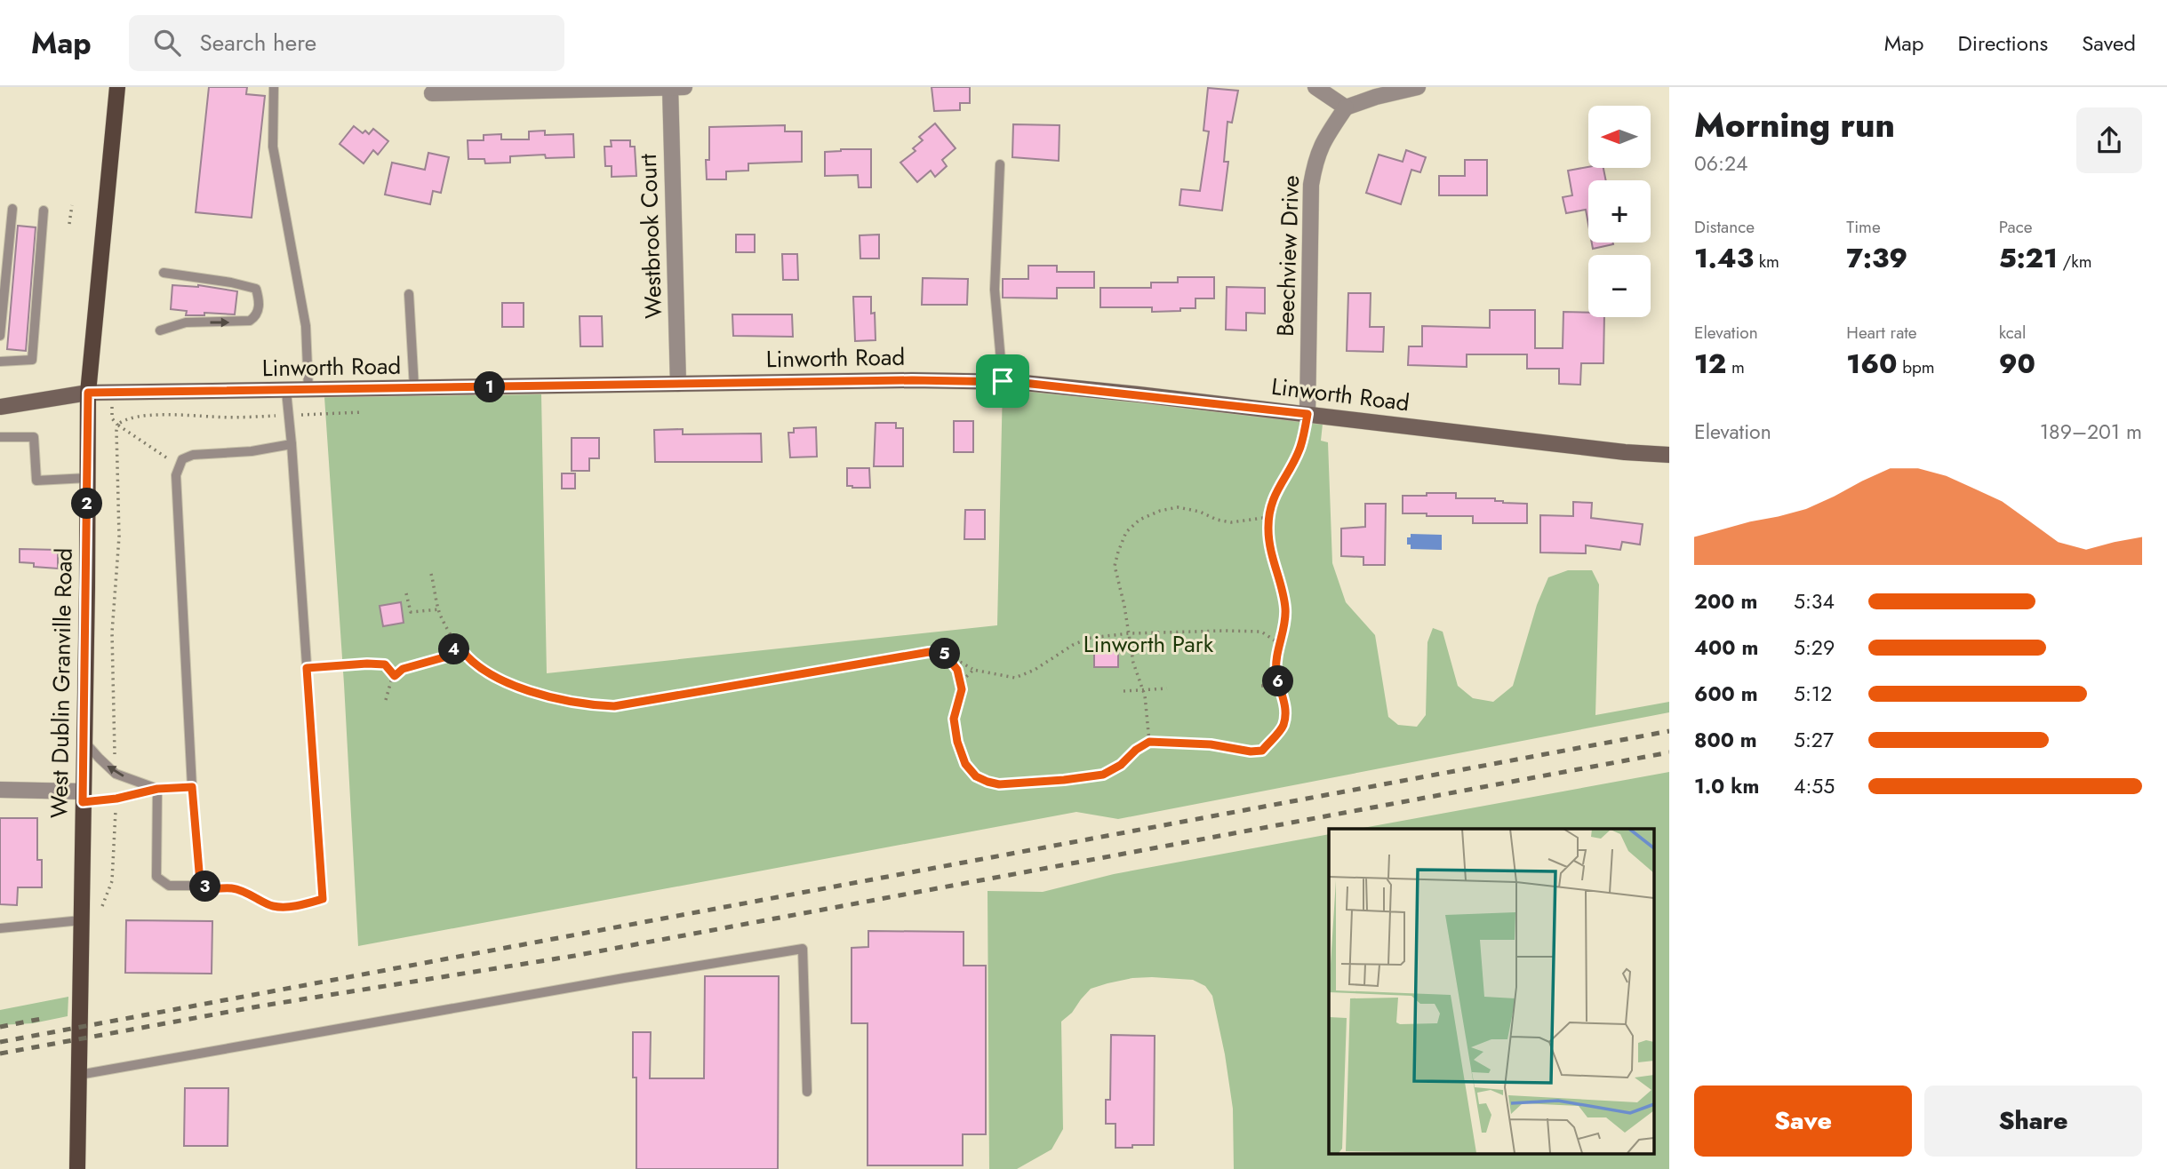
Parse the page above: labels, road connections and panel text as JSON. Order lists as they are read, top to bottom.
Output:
{
  "streets": {
    "main road": ["Linworth Road", "West Dublin Granville Road"],
    "street": ["Westbrook Court", "Beechview Drive"]
  },
  "crossings": [
    ["Westbrook Court", "Linworth Road"],
    ["Beechview Drive", "Linworth Road"],
    ["Linworth Road", "West Dublin Granville Road"]
  ],
  "parks": ["Linworth Park"],
  "north": "left",
  "page": {
    "header": "Map",
    "search": "Search here",
    "nav": ["Map", "Directions", "Saved"],
    "heading": ["Morning run", "06:24"],
    "map_buttons": ["+", "−"],
    "stats": [
      ["Distance", "1.43 km"],
      ["Time", "7:39"],
      ["Pace", "5:21 /km"],
      ["Elevation", "12 m"],
      ["Heart rate", "160 bpm"],
      ["kcal", "90"]
    ],
    "pins": [
      "1",
      "2",
      "4",
      "5",
      "6",
      "3"
    ],
    "chart": ["Elevation", "189–201 m"],
    "list": [
      {
        "name": "200 m",
        "note": "5:34"
      },
      {
        "name": "400 m",
        "note": "5:29"
      },
      {
        "name": "600 m",
        "note": "5:12"
      },
      {
        "name": "800 m",
        "note": "5:27"
      },
      {
        "name": "1.0 km",
        "note": "4:55"
      }
    ],
    "buttons": ["Save", "Share"]
  }
}
